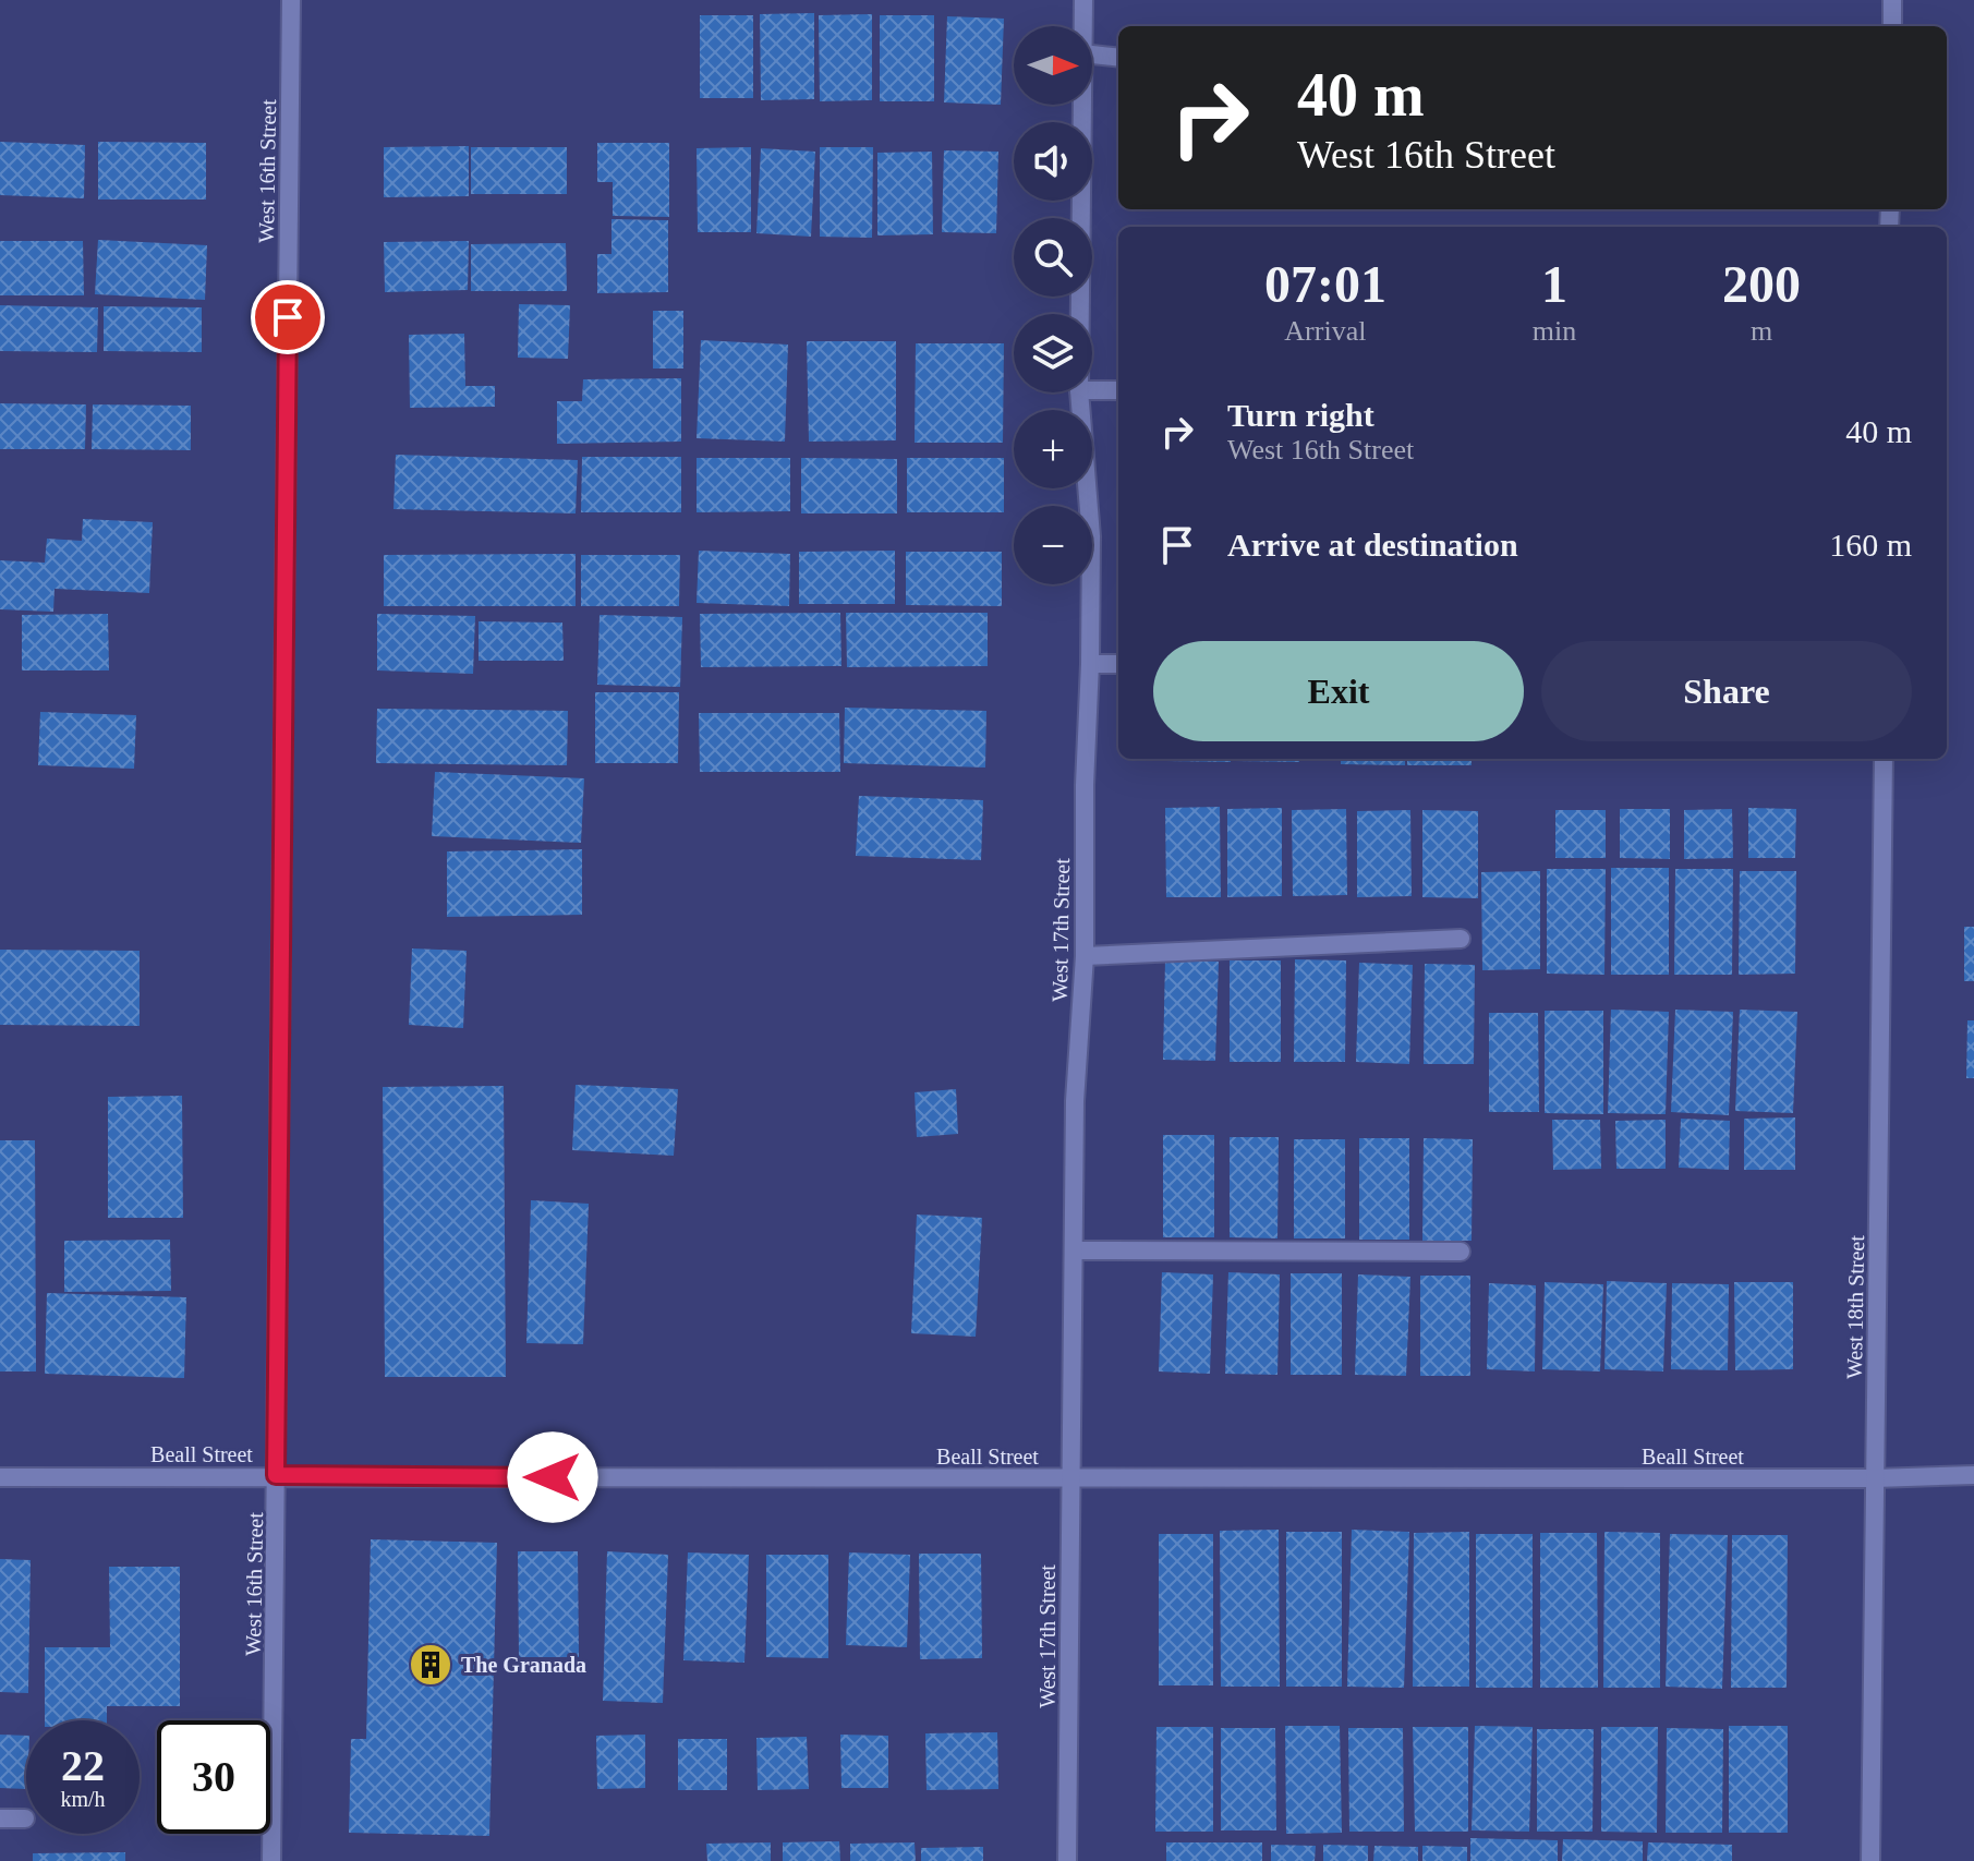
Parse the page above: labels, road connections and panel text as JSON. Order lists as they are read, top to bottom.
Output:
{
  "streets": {
    "street": [
      "West 16th Street",
      "West 17th Street",
      "West 18th Street",
      "Beall Street"
    ]
  },
  "crossings": [
    ["West 16th Street", "Beall Street"],
    ["West 17th Street", "Beall Street"],
    ["West 18th Street", "Beall Street"]
  ],
  "places": {
    "building": ["The Granada"]
  },
  "north": "right",
  "page": {
    "map_buttons": ["+", "−"],
    "turn": ["40 m", "West 16th Street"],
    "eta": [
      "07:01",
      "Arrival",
      "1",
      "min",
      "200",
      "m"
    ],
    "list": [
      {
        "name": "Turn right",
        "note": "West 16th Street",
        "value": "40 m"
      },
      {
        "name": "Arrive at destination",
        "value": "160 m"
      }
    ],
    "buttons": ["Exit", "Share"],
    "speed": "22 km/h",
    "limit": "30"
  }
}
